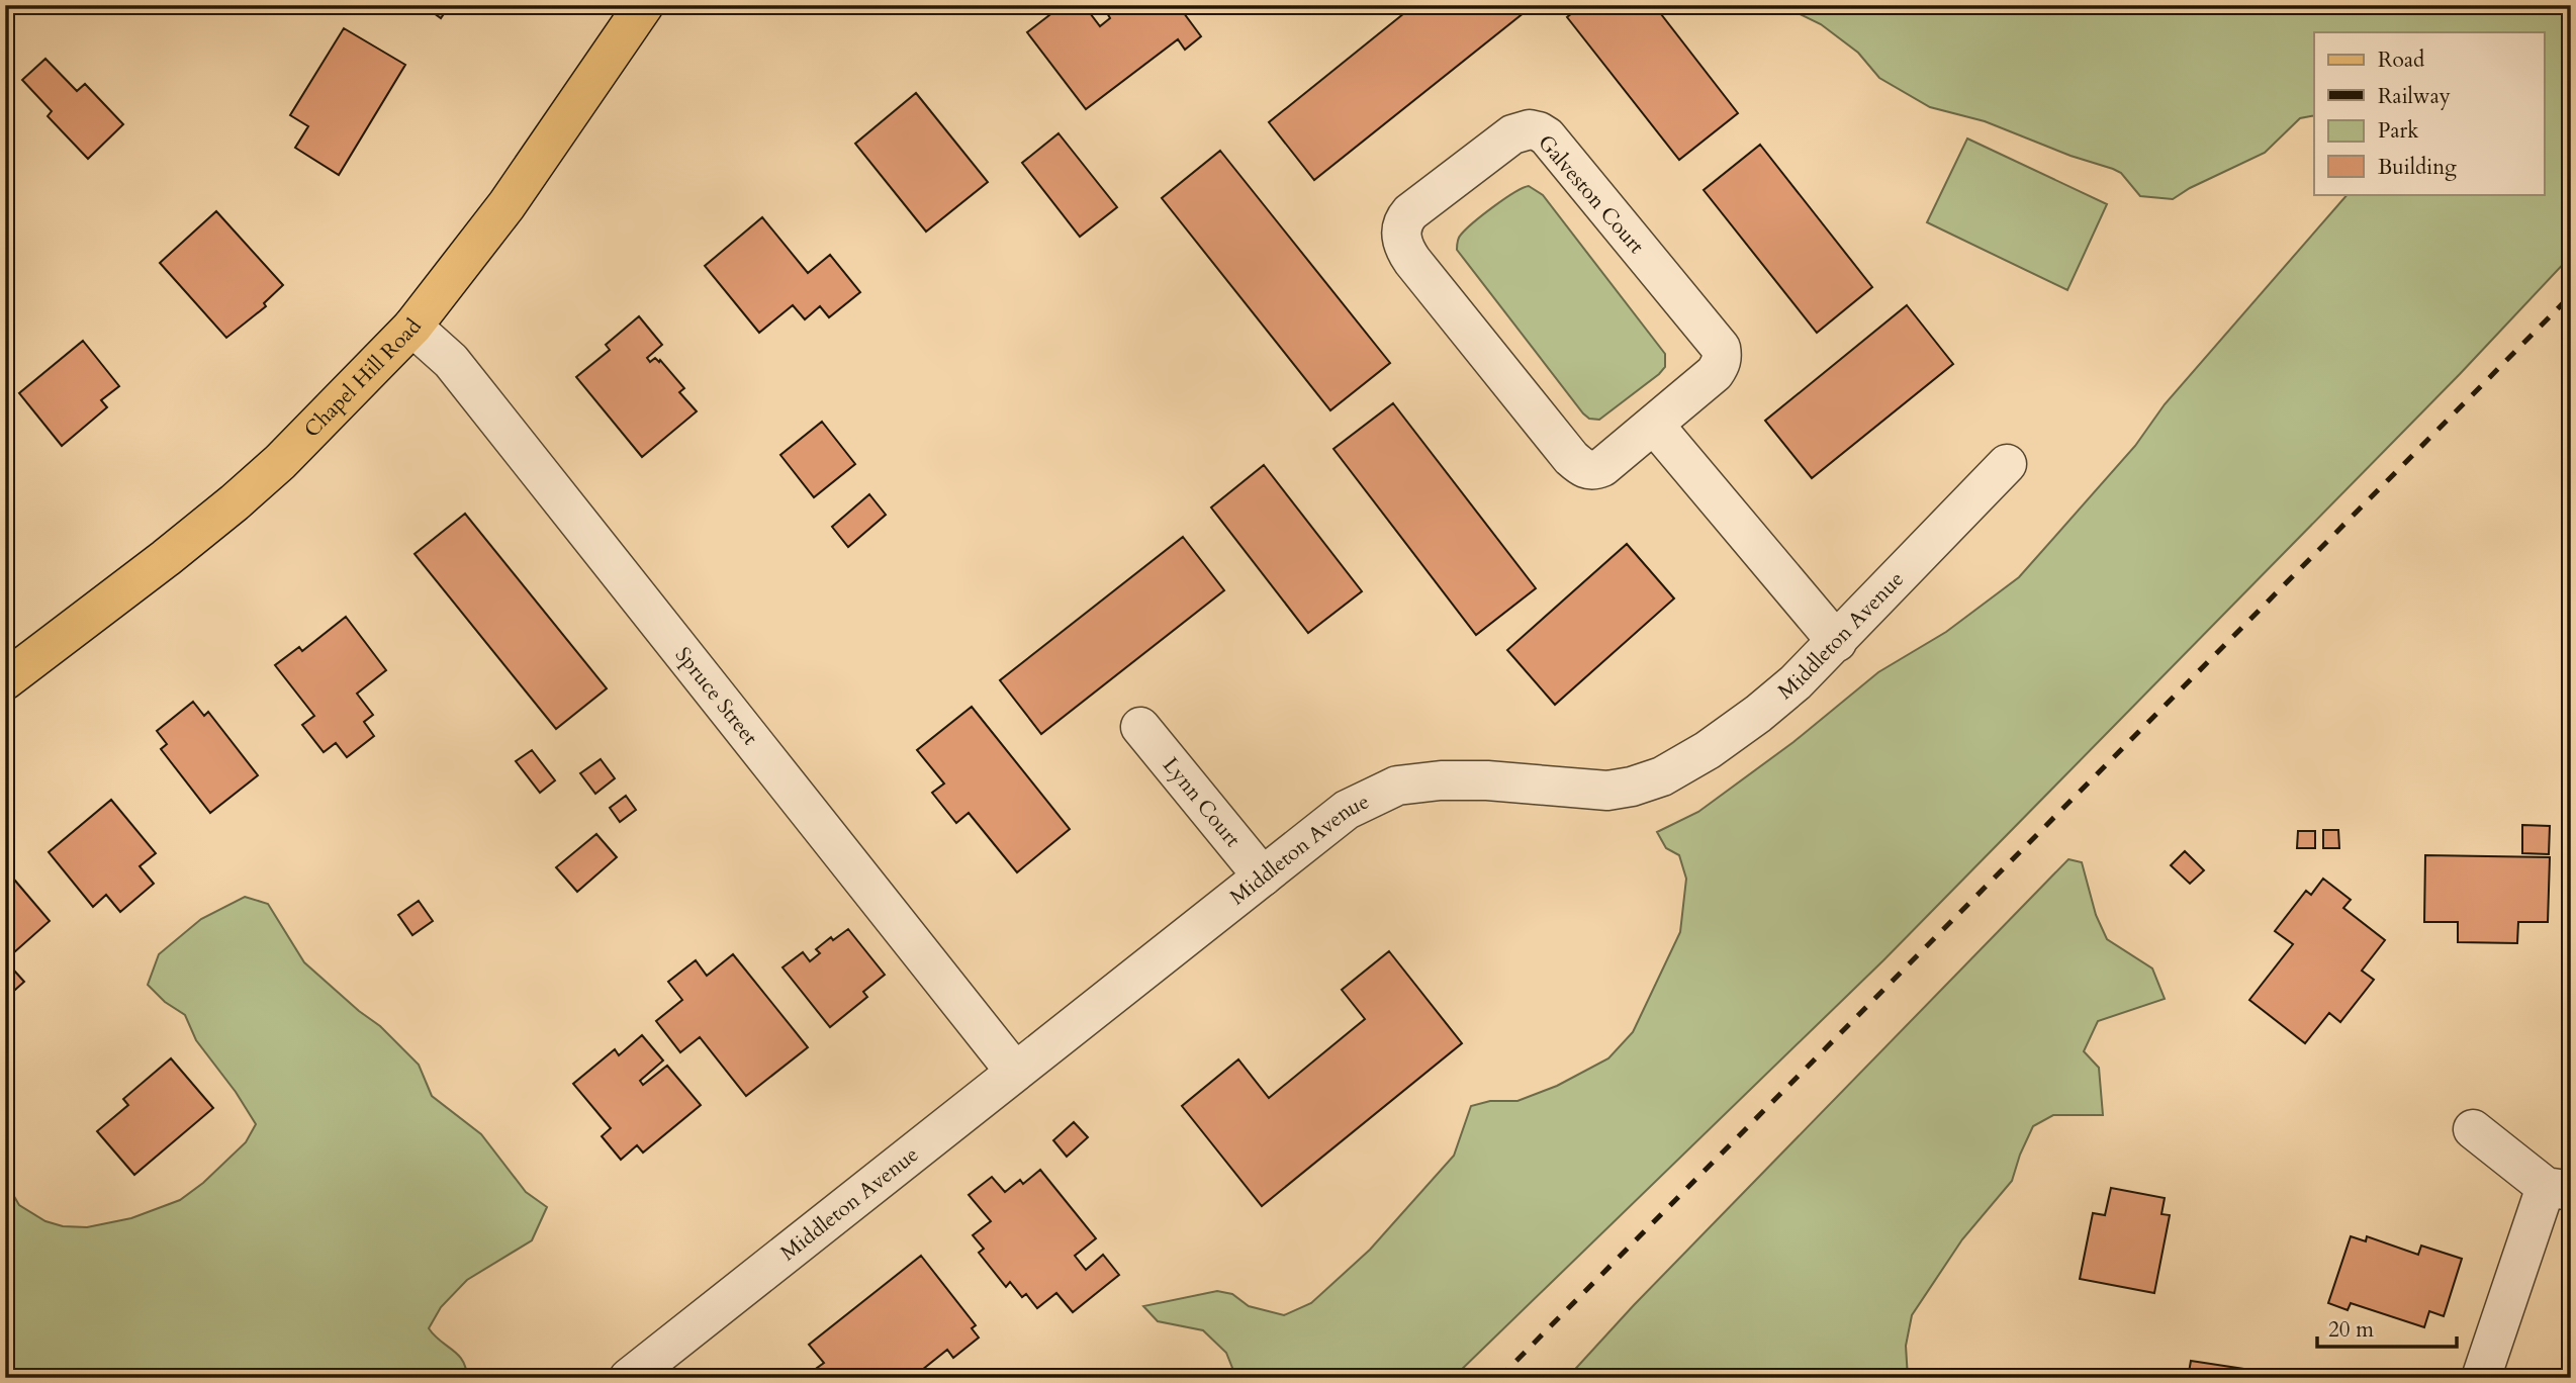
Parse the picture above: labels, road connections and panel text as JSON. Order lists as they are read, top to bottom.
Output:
{
  "streets": {
    "main road": ["Chapel Hill Road"],
    "street": [
      "Galveston Court",
      "Middleton Avenue",
      "Spruce Street",
      "Lynn Court"
    ]
  },
  "crossings": [
    ["Chapel Hill Road", "Spruce Street"],
    ["Middleton Avenue", "Spruce Street"],
    ["Middleton Avenue", "Lynn Court"]
  ],
  "legend": [
    "Road",
    "Railway",
    "Park",
    "Building"
  ],
  "scale_bar": "20 m"
}
